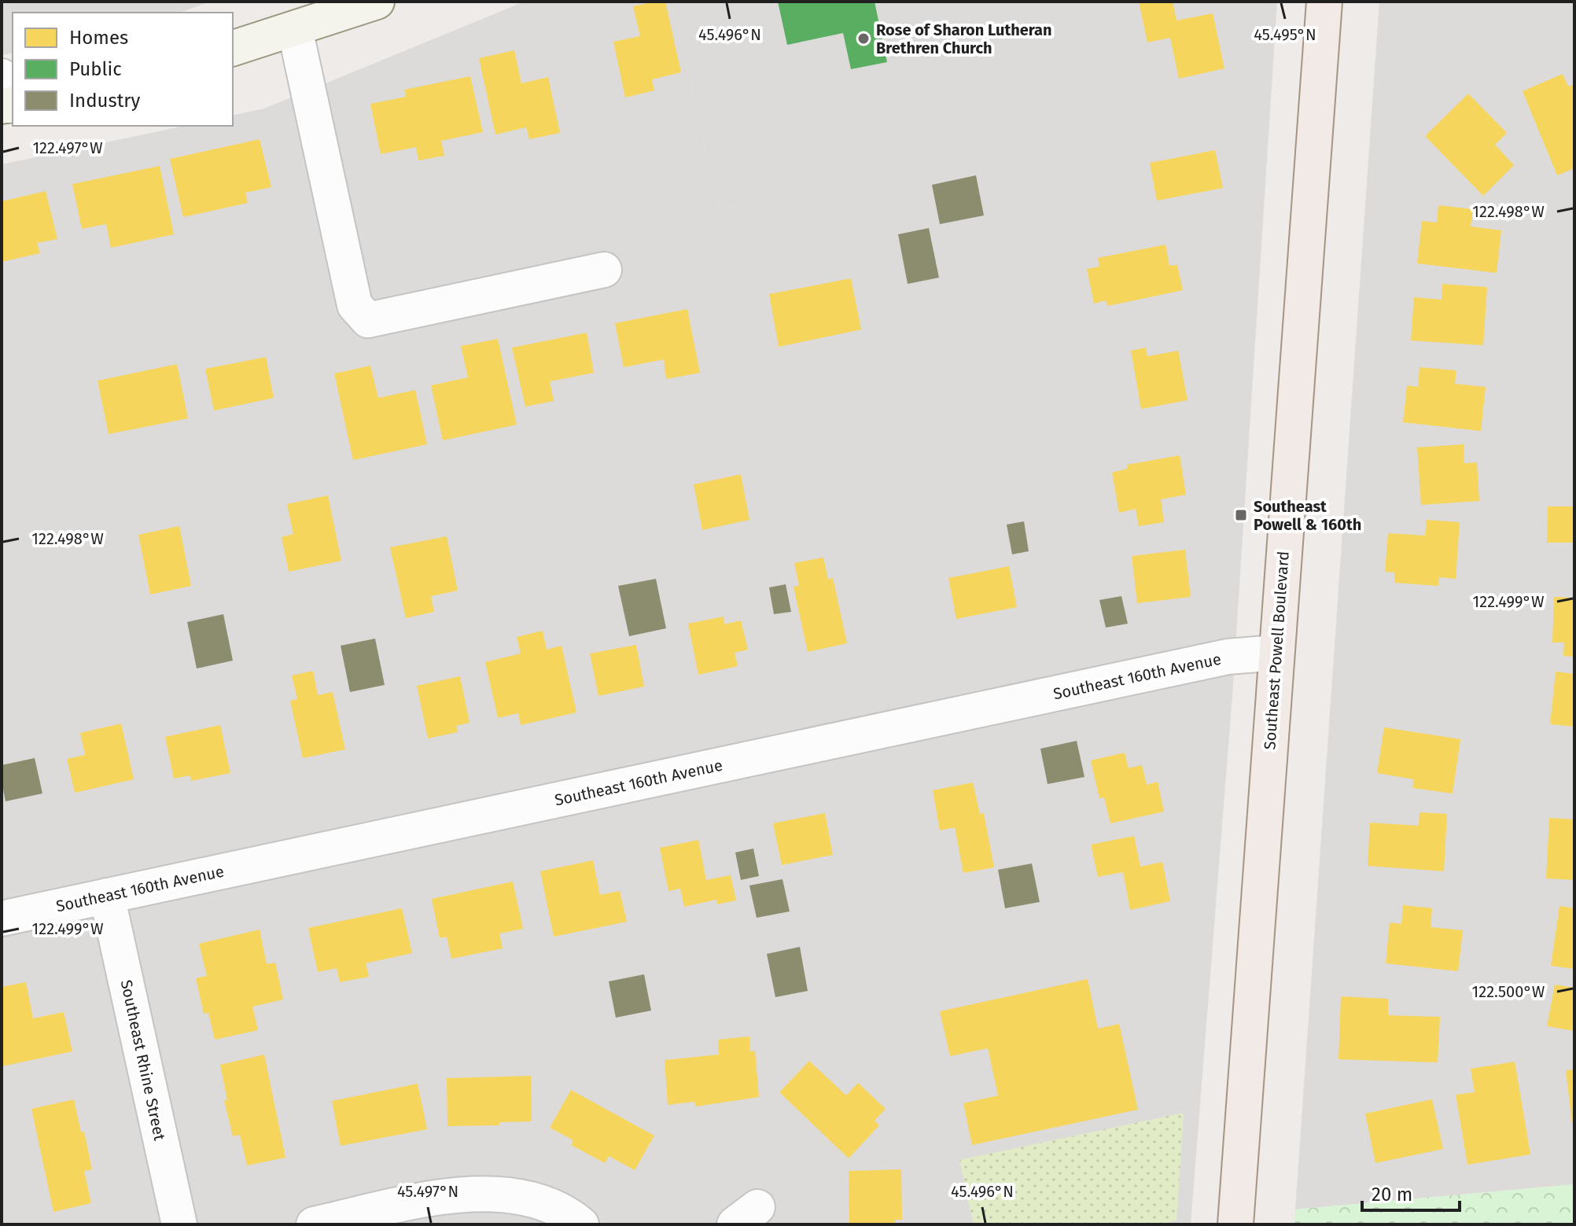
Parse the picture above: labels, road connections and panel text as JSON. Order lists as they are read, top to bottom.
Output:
{
  "streets": {
    "main road": ["Southeast Powell Boulevard"],
    "street": ["Southeast 160th Avenue", "Southeast Rhine Street"]
  },
  "crossings": [
    ["Southeast Powell Boulevard", "Southeast 160th Avenue"],
    ["Southeast 160th Avenue", "Southeast Rhine Street"]
  ],
  "places": {
    "other": ["Rose of Sharon Lutheran Brethren Church"],
    "transit": ["Southeast Powell & 160th"]
  },
  "legend": ["Homes", "Public", "Industry"],
  "scale_bar": "20 m",
  "coordinates": [
    "45.496°N",
    "45.495°N",
    "122.497°W",
    "122.498°W",
    "122.499°W",
    "122.500°W",
    "45.497°N"
  ]
}
